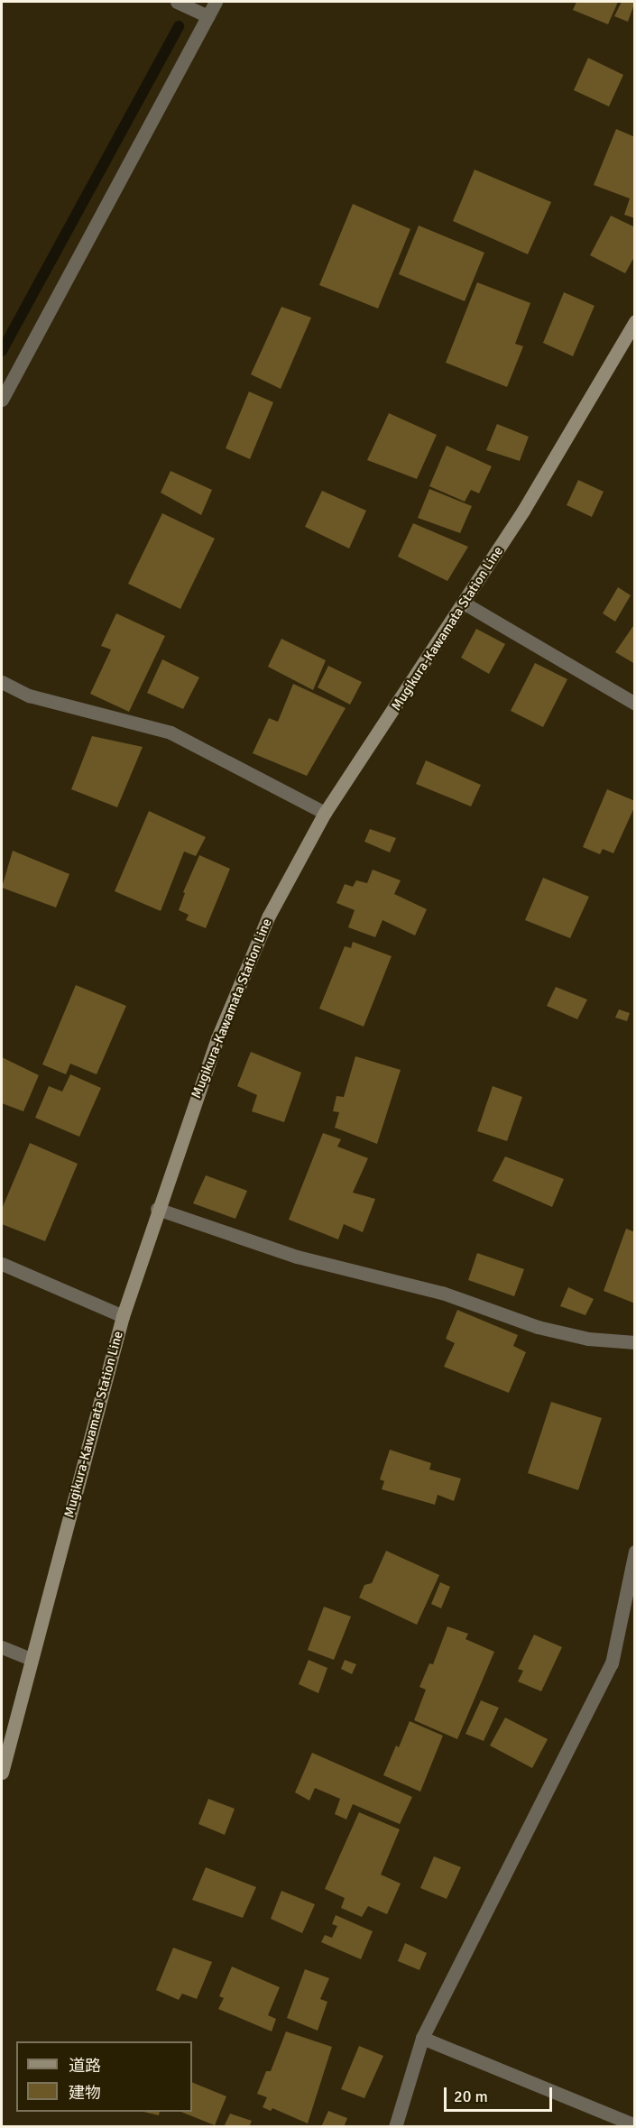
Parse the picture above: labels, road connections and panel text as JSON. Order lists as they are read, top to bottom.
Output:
{
  "streets": {
    "main road": ["Mugikura-Kawamata Station Line"]
  },
  "legend": ["道路", "建物"],
  "scale_bar": "20 m"
}
